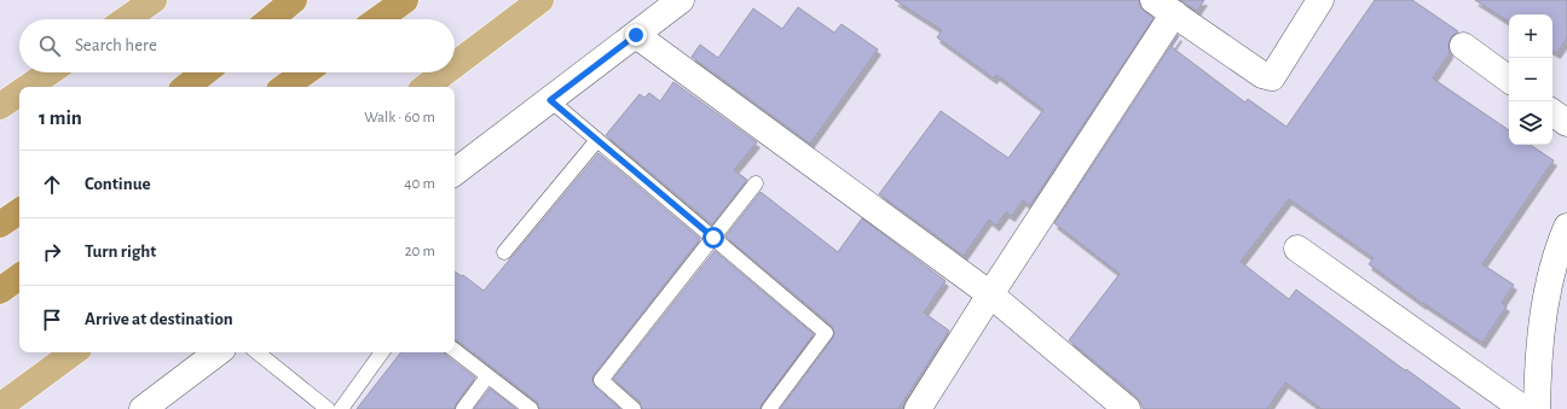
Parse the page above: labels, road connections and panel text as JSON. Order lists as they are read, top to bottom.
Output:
{
  "page": {
    "map_buttons": ["+", "−"],
    "search": "Search here",
    "heading": ["1 min", "Walk · 60 m"],
    "list": [
      ["Continue", "40 m"],
      ["Turn right", "20 m"],
      "Arrive at destination"
    ]
  }
}
